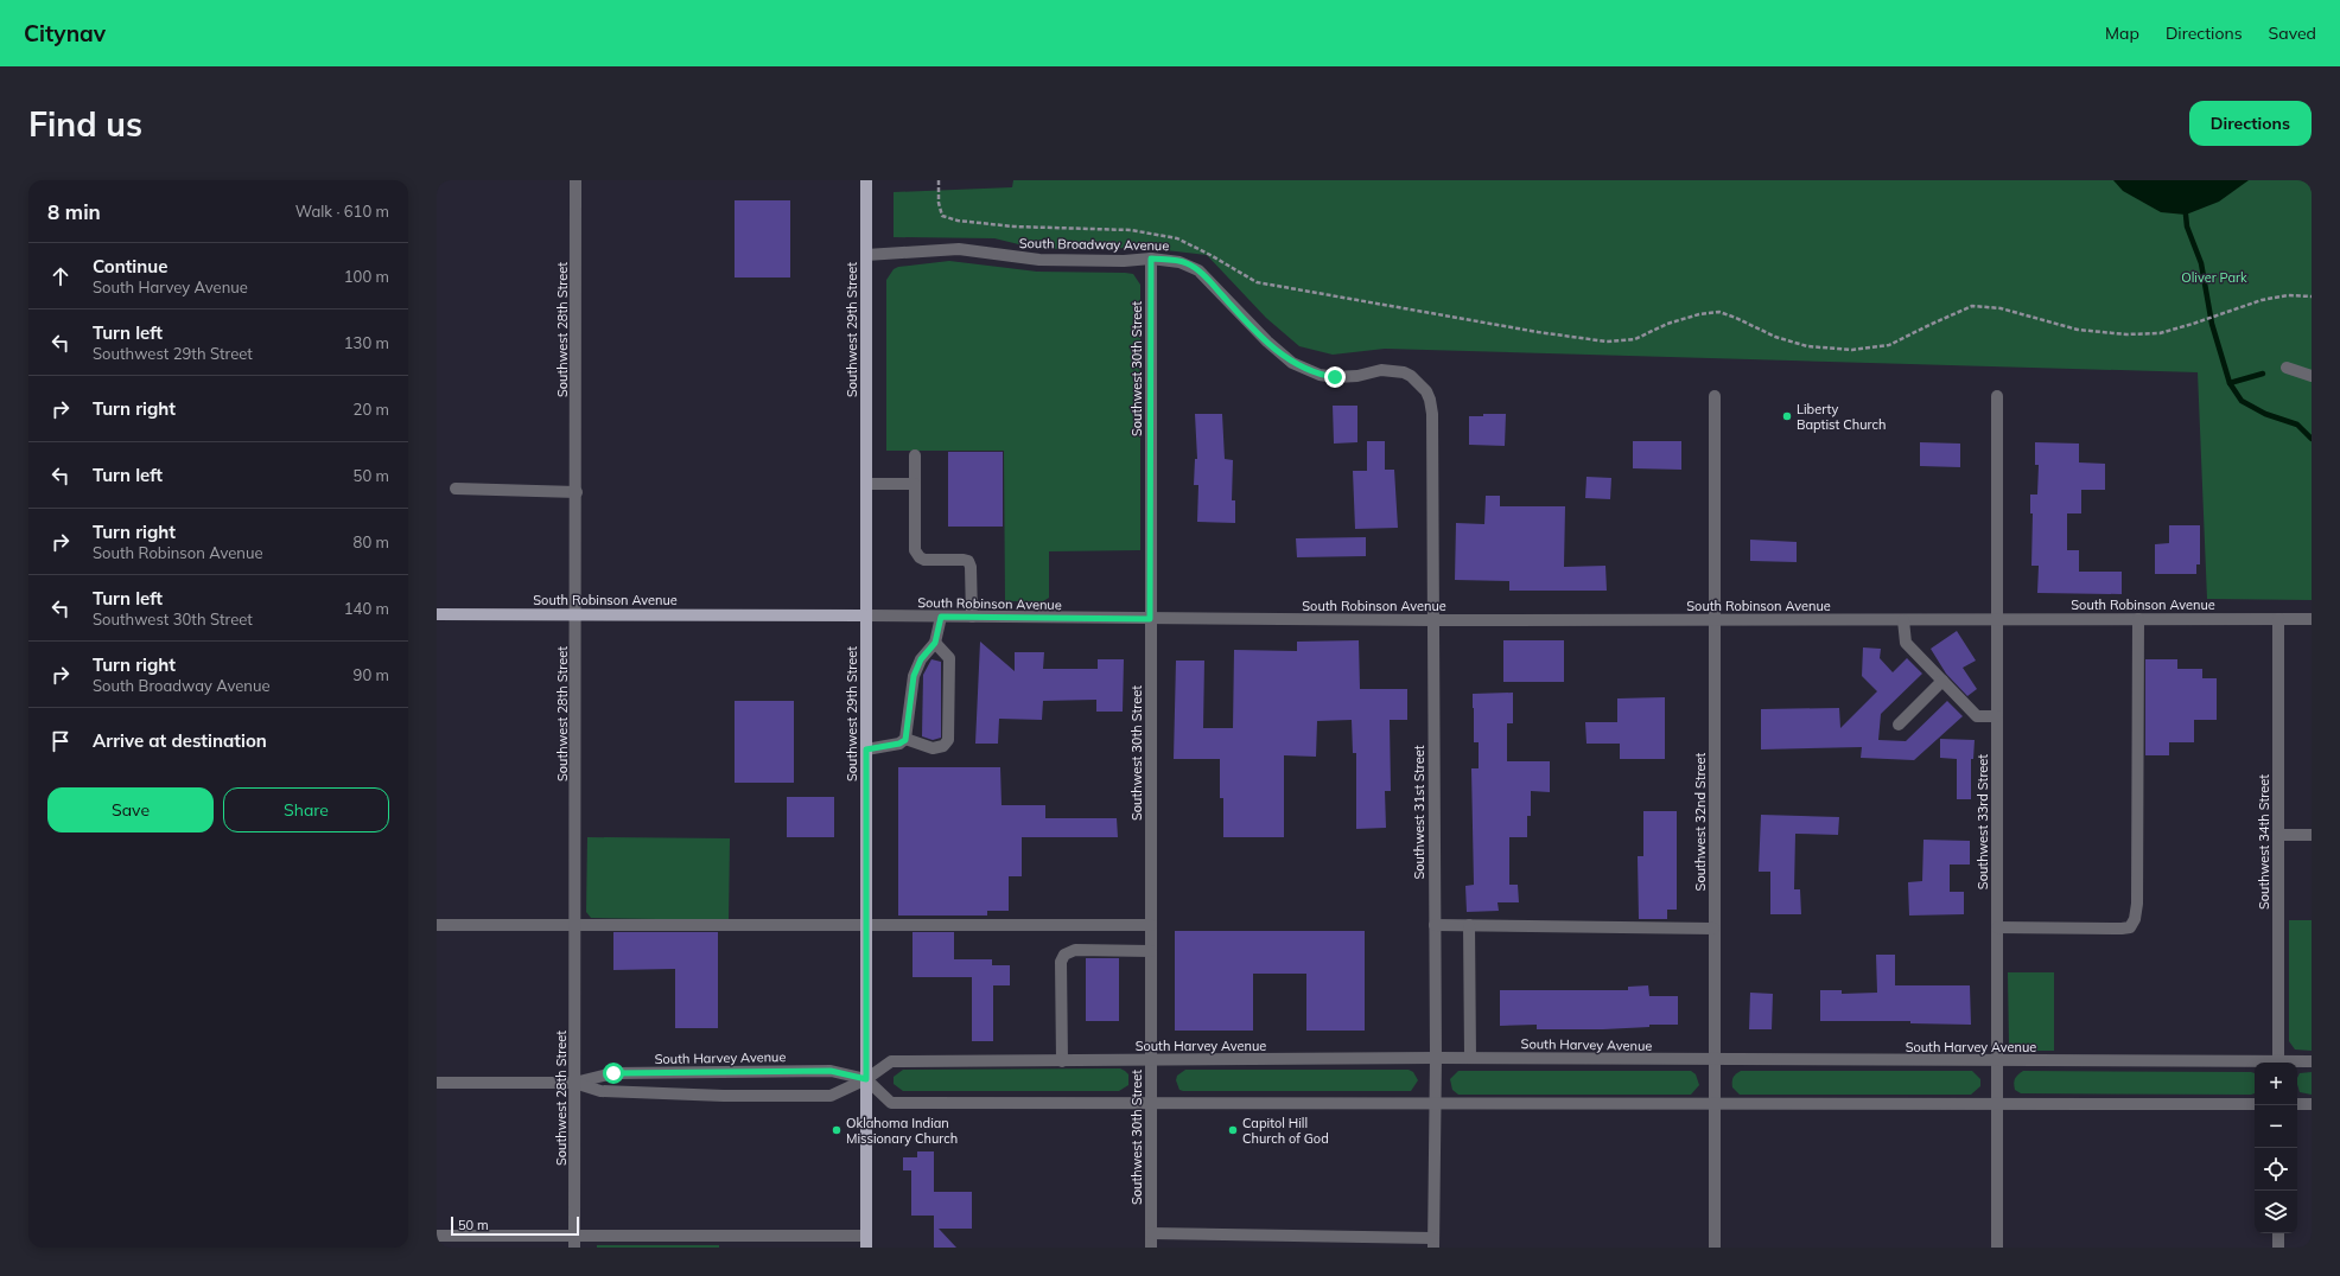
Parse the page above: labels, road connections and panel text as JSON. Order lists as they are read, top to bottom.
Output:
{
  "streets": {
    "main road": ["Southwest 29th Street", "South Robinson Avenue"],
    "street": [
      "South Broadway Avenue",
      "Southwest 28th Street",
      "Southwest 30th Street",
      "Southwest 31st Street",
      "Southwest 32nd Street",
      "Southwest 33rd Street",
      "Southwest 34th Street",
      "South Harvey Avenue"
    ]
  },
  "crossings": [
    ["South Broadway Avenue", "Southwest 29th Street"],
    ["South Broadway Avenue", "Southwest 30th Street"],
    ["South Broadway Avenue", "Southwest 31st Street"],
    ["Southwest 28th Street", "South Robinson Avenue"],
    ["Southwest 28th Street", "South Harvey Avenue"],
    ["Southwest 29th Street", "South Robinson Avenue"],
    ["Southwest 29th Street", "South Harvey Avenue"],
    ["Southwest 30th Street", "South Robinson Avenue"],
    ["Southwest 30th Street", "South Harvey Avenue"],
    ["South Robinson Avenue", "Southwest 31st Street"],
    ["South Robinson Avenue", "Southwest 32nd Street"],
    ["South Robinson Avenue", "Southwest 33rd Street"],
    ["South Robinson Avenue", "Southwest 34th Street"],
    ["Southwest 31st Street", "South Harvey Avenue"],
    ["Southwest 32nd Street", "South Harvey Avenue"],
    ["Southwest 33rd Street", "South Harvey Avenue"]
  ],
  "parks": ["Oliver Park"],
  "places": ["Liberty Baptist Church", "Oklahoma Indian Missionary Church", "Capitol Hill Church of God"],
  "scale_bar": "50 m",
  "page": {
    "header": "Citynav",
    "nav": ["Map", "Directions", "Saved"],
    "buttons": [
      "Directions",
      ["Save", "Share"]
    ],
    "title": "Find us",
    "heading": ["8 min", "Walk · 610 m"],
    "list": [
      ["Continue", "South Harvey Avenue", "100 m"],
      ["Turn left", "Southwest 29th Street", "130 m"],
      ["Turn right", "20 m"],
      ["Turn left", "50 m"],
      ["Turn right", "South Robinson Avenue", "80 m"],
      ["Turn left", "Southwest 30th Street", "140 m"],
      ["Turn right", "South Broadway Avenue", "90 m"],
      "Arrive at destination"
    ],
    "map_buttons": ["+", "−"],
    "scale": "50 m"
  }
}
